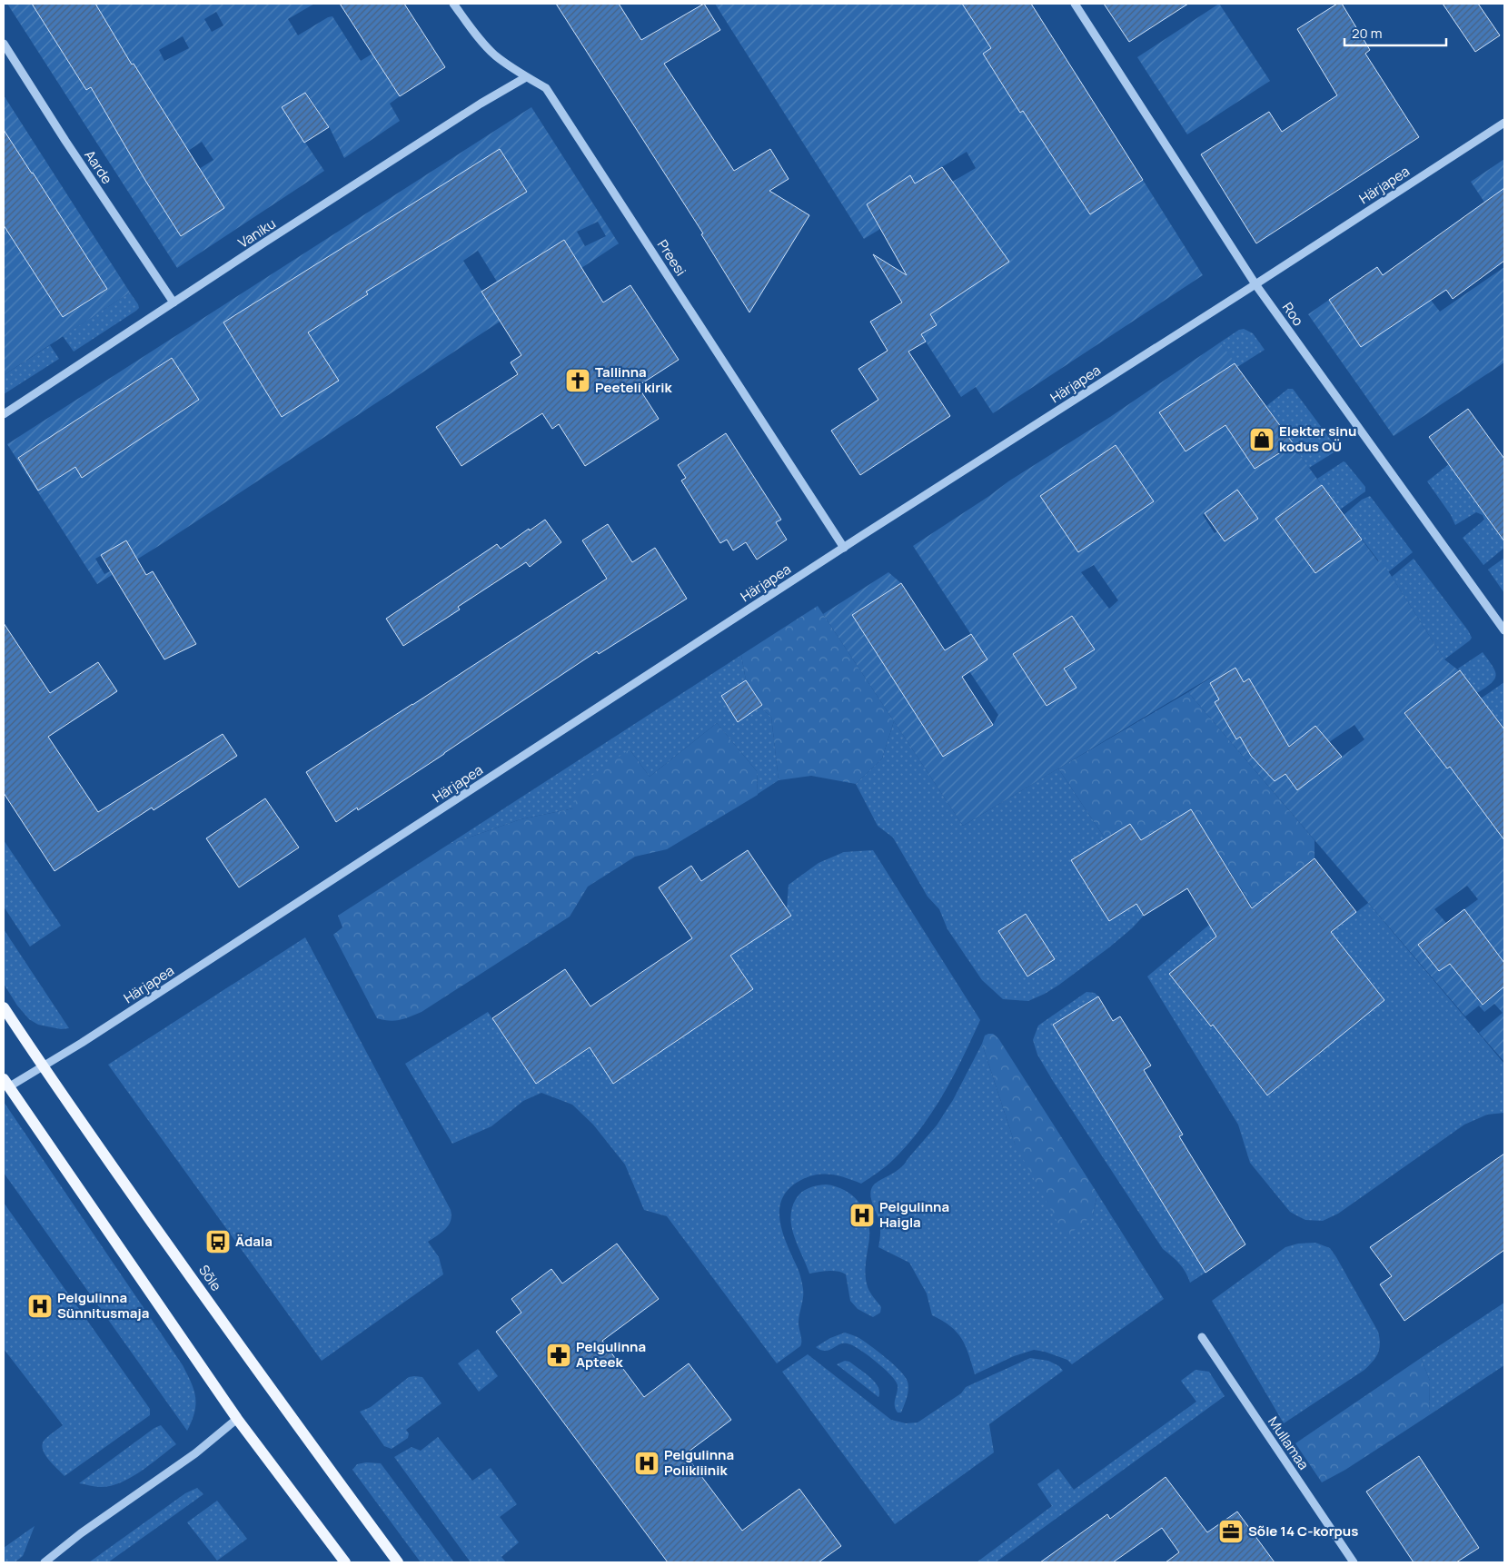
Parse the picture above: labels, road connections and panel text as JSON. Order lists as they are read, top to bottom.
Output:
{
  "streets": {
    "main road": ["Sõle"],
    "street": [
      "Aarde",
      "Härjapea",
      "Vaniku",
      "Preesi",
      "Roo",
      "Mullamaa"
    ]
  },
  "crossings": [
    ["Aarde", "Vaniku"],
    ["Härjapea", "Preesi"],
    ["Härjapea", "Roo"],
    ["Härjapea", "Sõle"],
    ["Vaniku", "Preesi"]
  ],
  "places": {
    "church": ["Tallinna Peeteli kirik"],
    "shop": ["Elekter sinu kodus OÜ"],
    "hospital": ["Pelgulinna Haigla", "Pelgulinna Sünnitusmaja", "Pelgulinna Polikliinik"],
    "bus stop": ["Ädala"],
    "pharmacy": ["Pelgulinna Apteek"],
    "office": ["Sõle 14 C-korpus"]
  },
  "scale_bar": "20 m"
}
